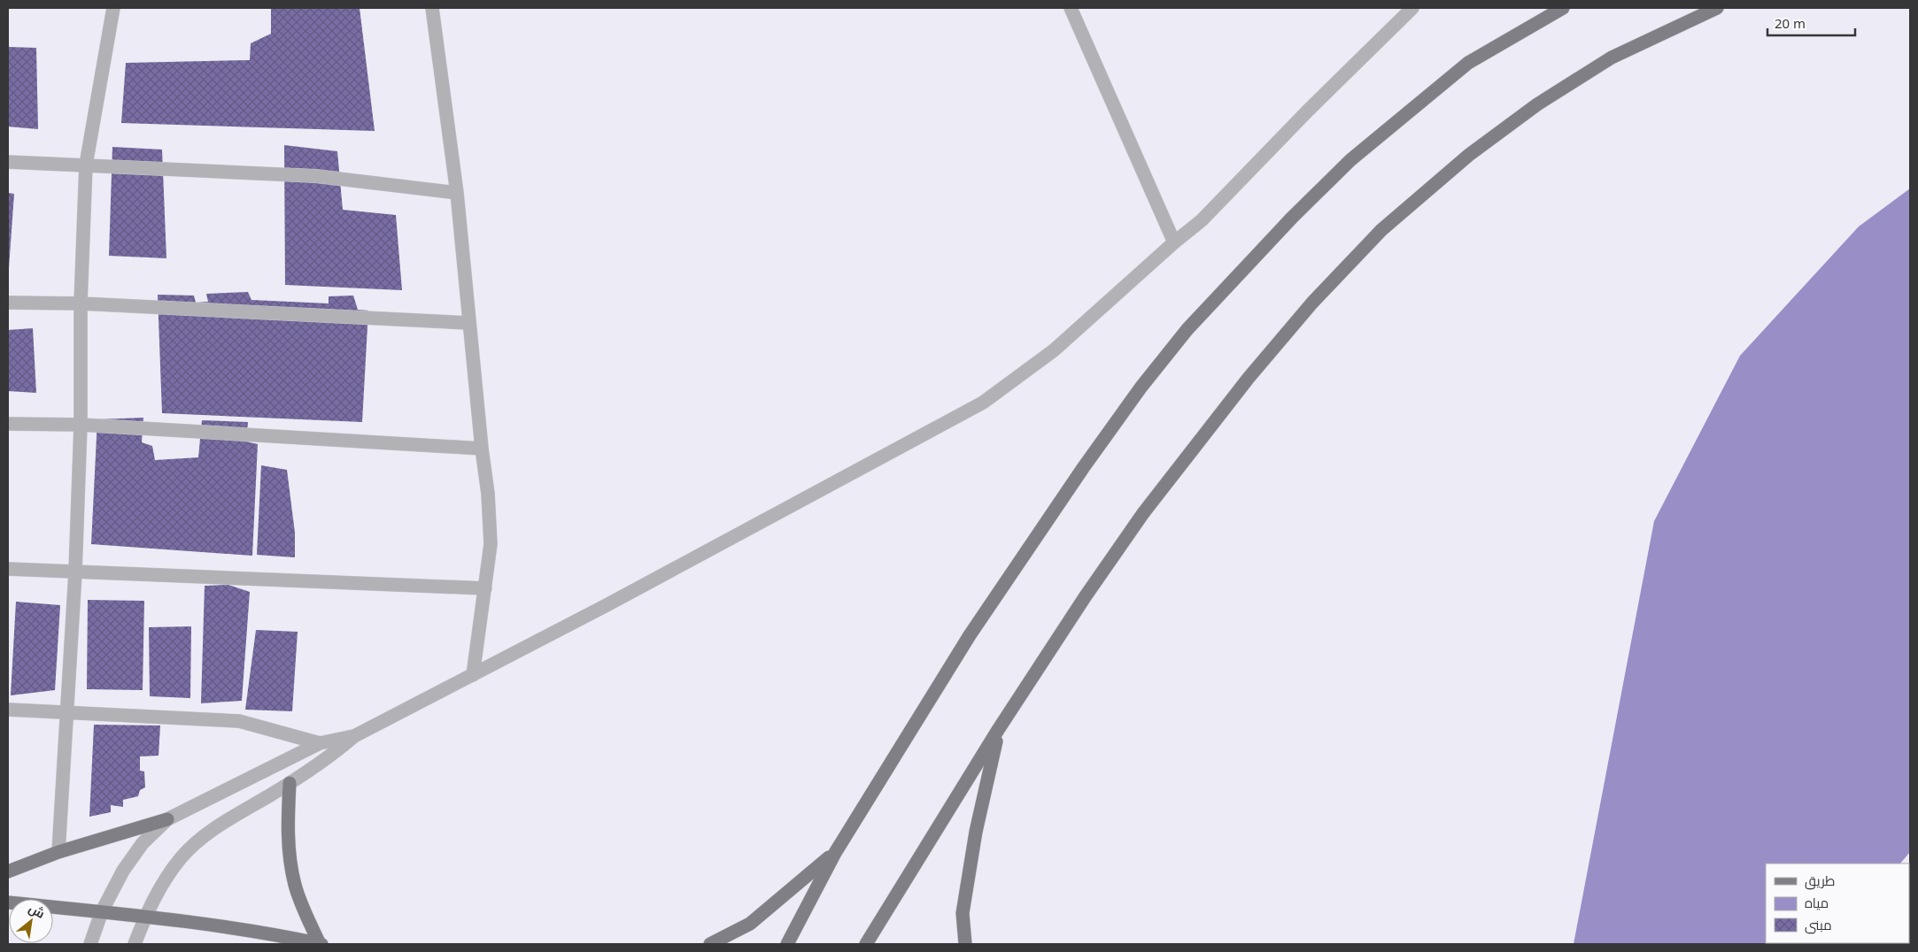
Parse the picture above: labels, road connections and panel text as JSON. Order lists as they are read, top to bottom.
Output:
{
  "legend": ["طريق", "مياه", "مبنى"],
  "scale_bar": "20 m",
  "north": "top right"
}
